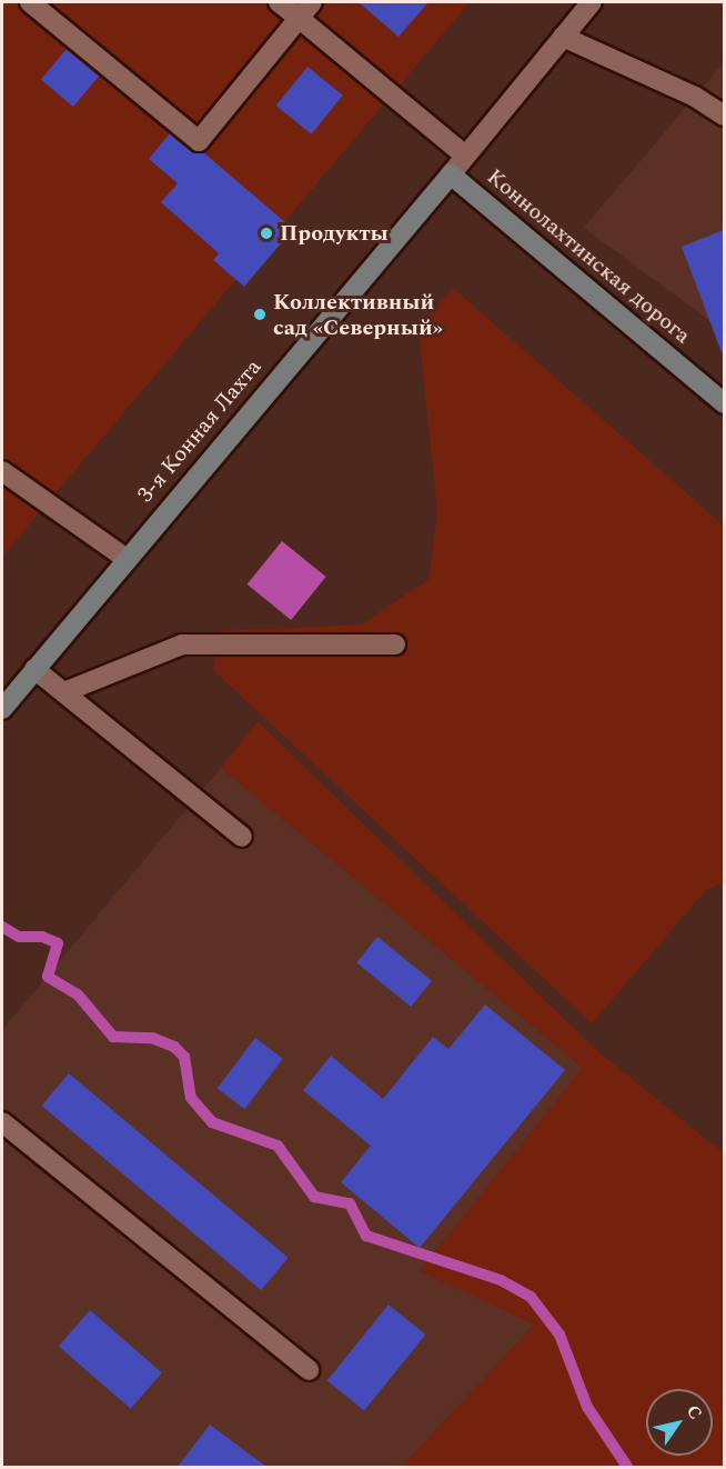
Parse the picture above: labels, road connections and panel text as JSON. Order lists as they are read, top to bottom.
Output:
{
  "streets": {
    "main road": ["Коннолахтинская дорога", "3-я Конная Лахта"]
  },
  "crossings": [
    ["Коннолахтинская дорога", "3-я Конная Лахта"]
  ],
  "places": ["Продукты", "Коллективный сад «Северный»"],
  "north": "top right"
}
